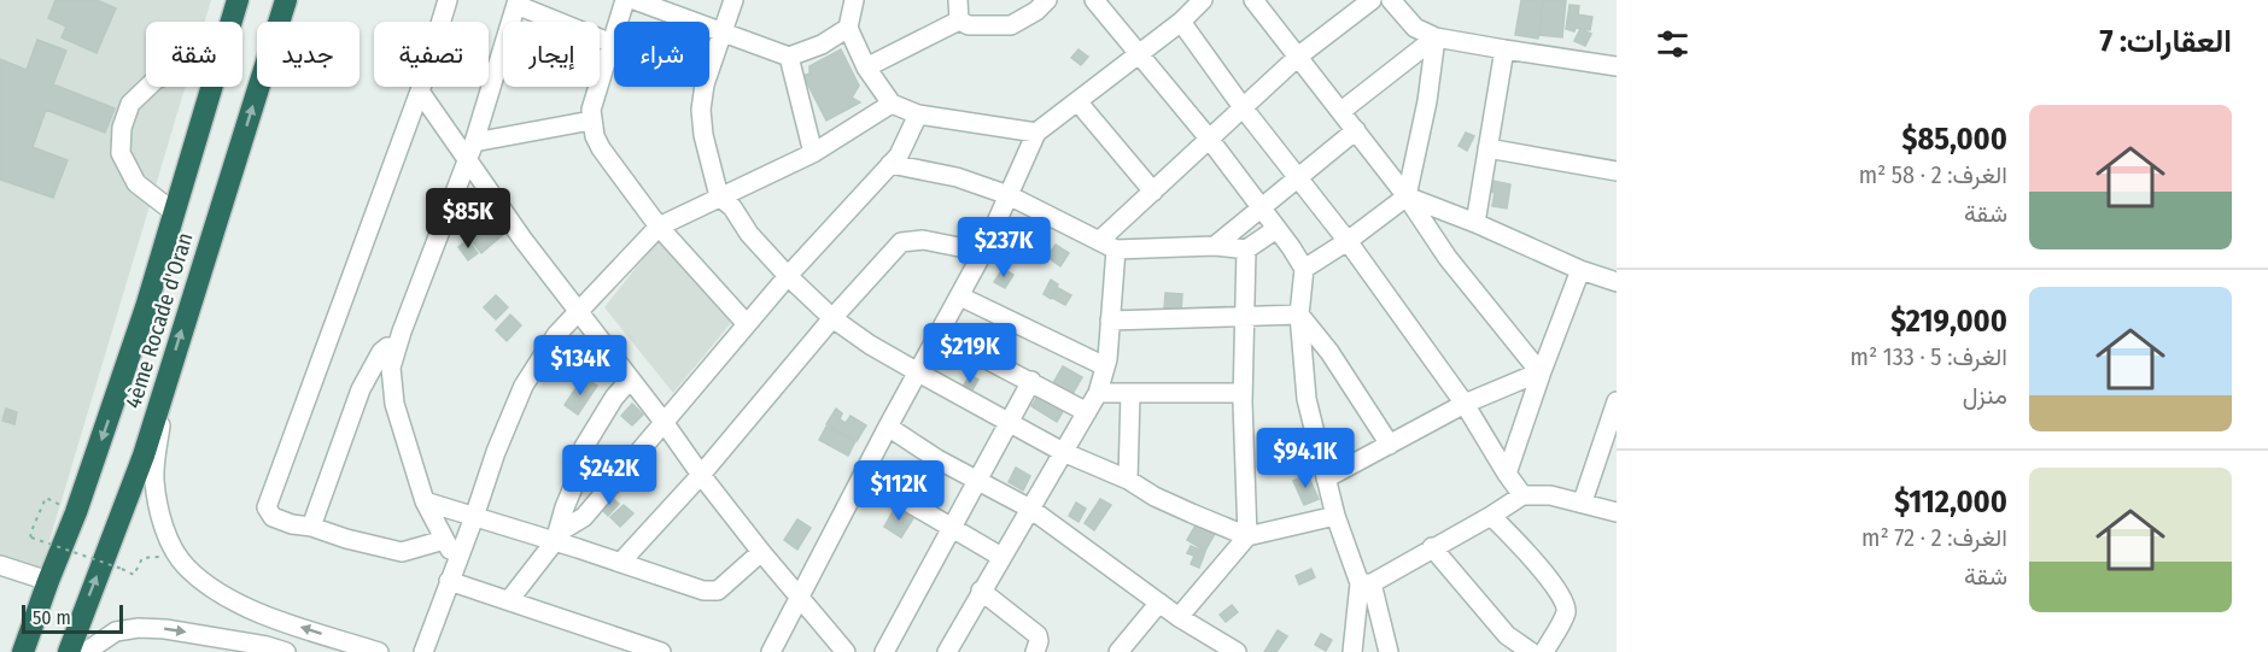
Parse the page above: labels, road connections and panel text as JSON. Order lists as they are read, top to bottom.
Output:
{
  "streets": {
    "highway": ["4ème Rocade d'Oran"]
  },
  "scale_bar": "50 m",
  "page": {
    "heading": "العقارات: 7",
    "chip": [
      "شراء",
      "إيجار",
      "تصفية",
      "جديد",
      "شقة"
    ],
    "list": [
      {
        "name": "$85,000",
        "note": "الغرف: 2 · 58 m² · شقة"
      },
      {
        "name": "$219,000",
        "note": "الغرف: 5 · 133 m² · منزل"
      },
      {
        "name": "$112,000",
        "note": "الغرف: 2 · 72 m² · شقة"
      }
    ],
    "price": [
      "$85K",
      "$237K",
      "$219K",
      "$134K",
      "$94.1K",
      "$242K",
      "$112K"
    ],
    "scale": "50 m"
  }
}
